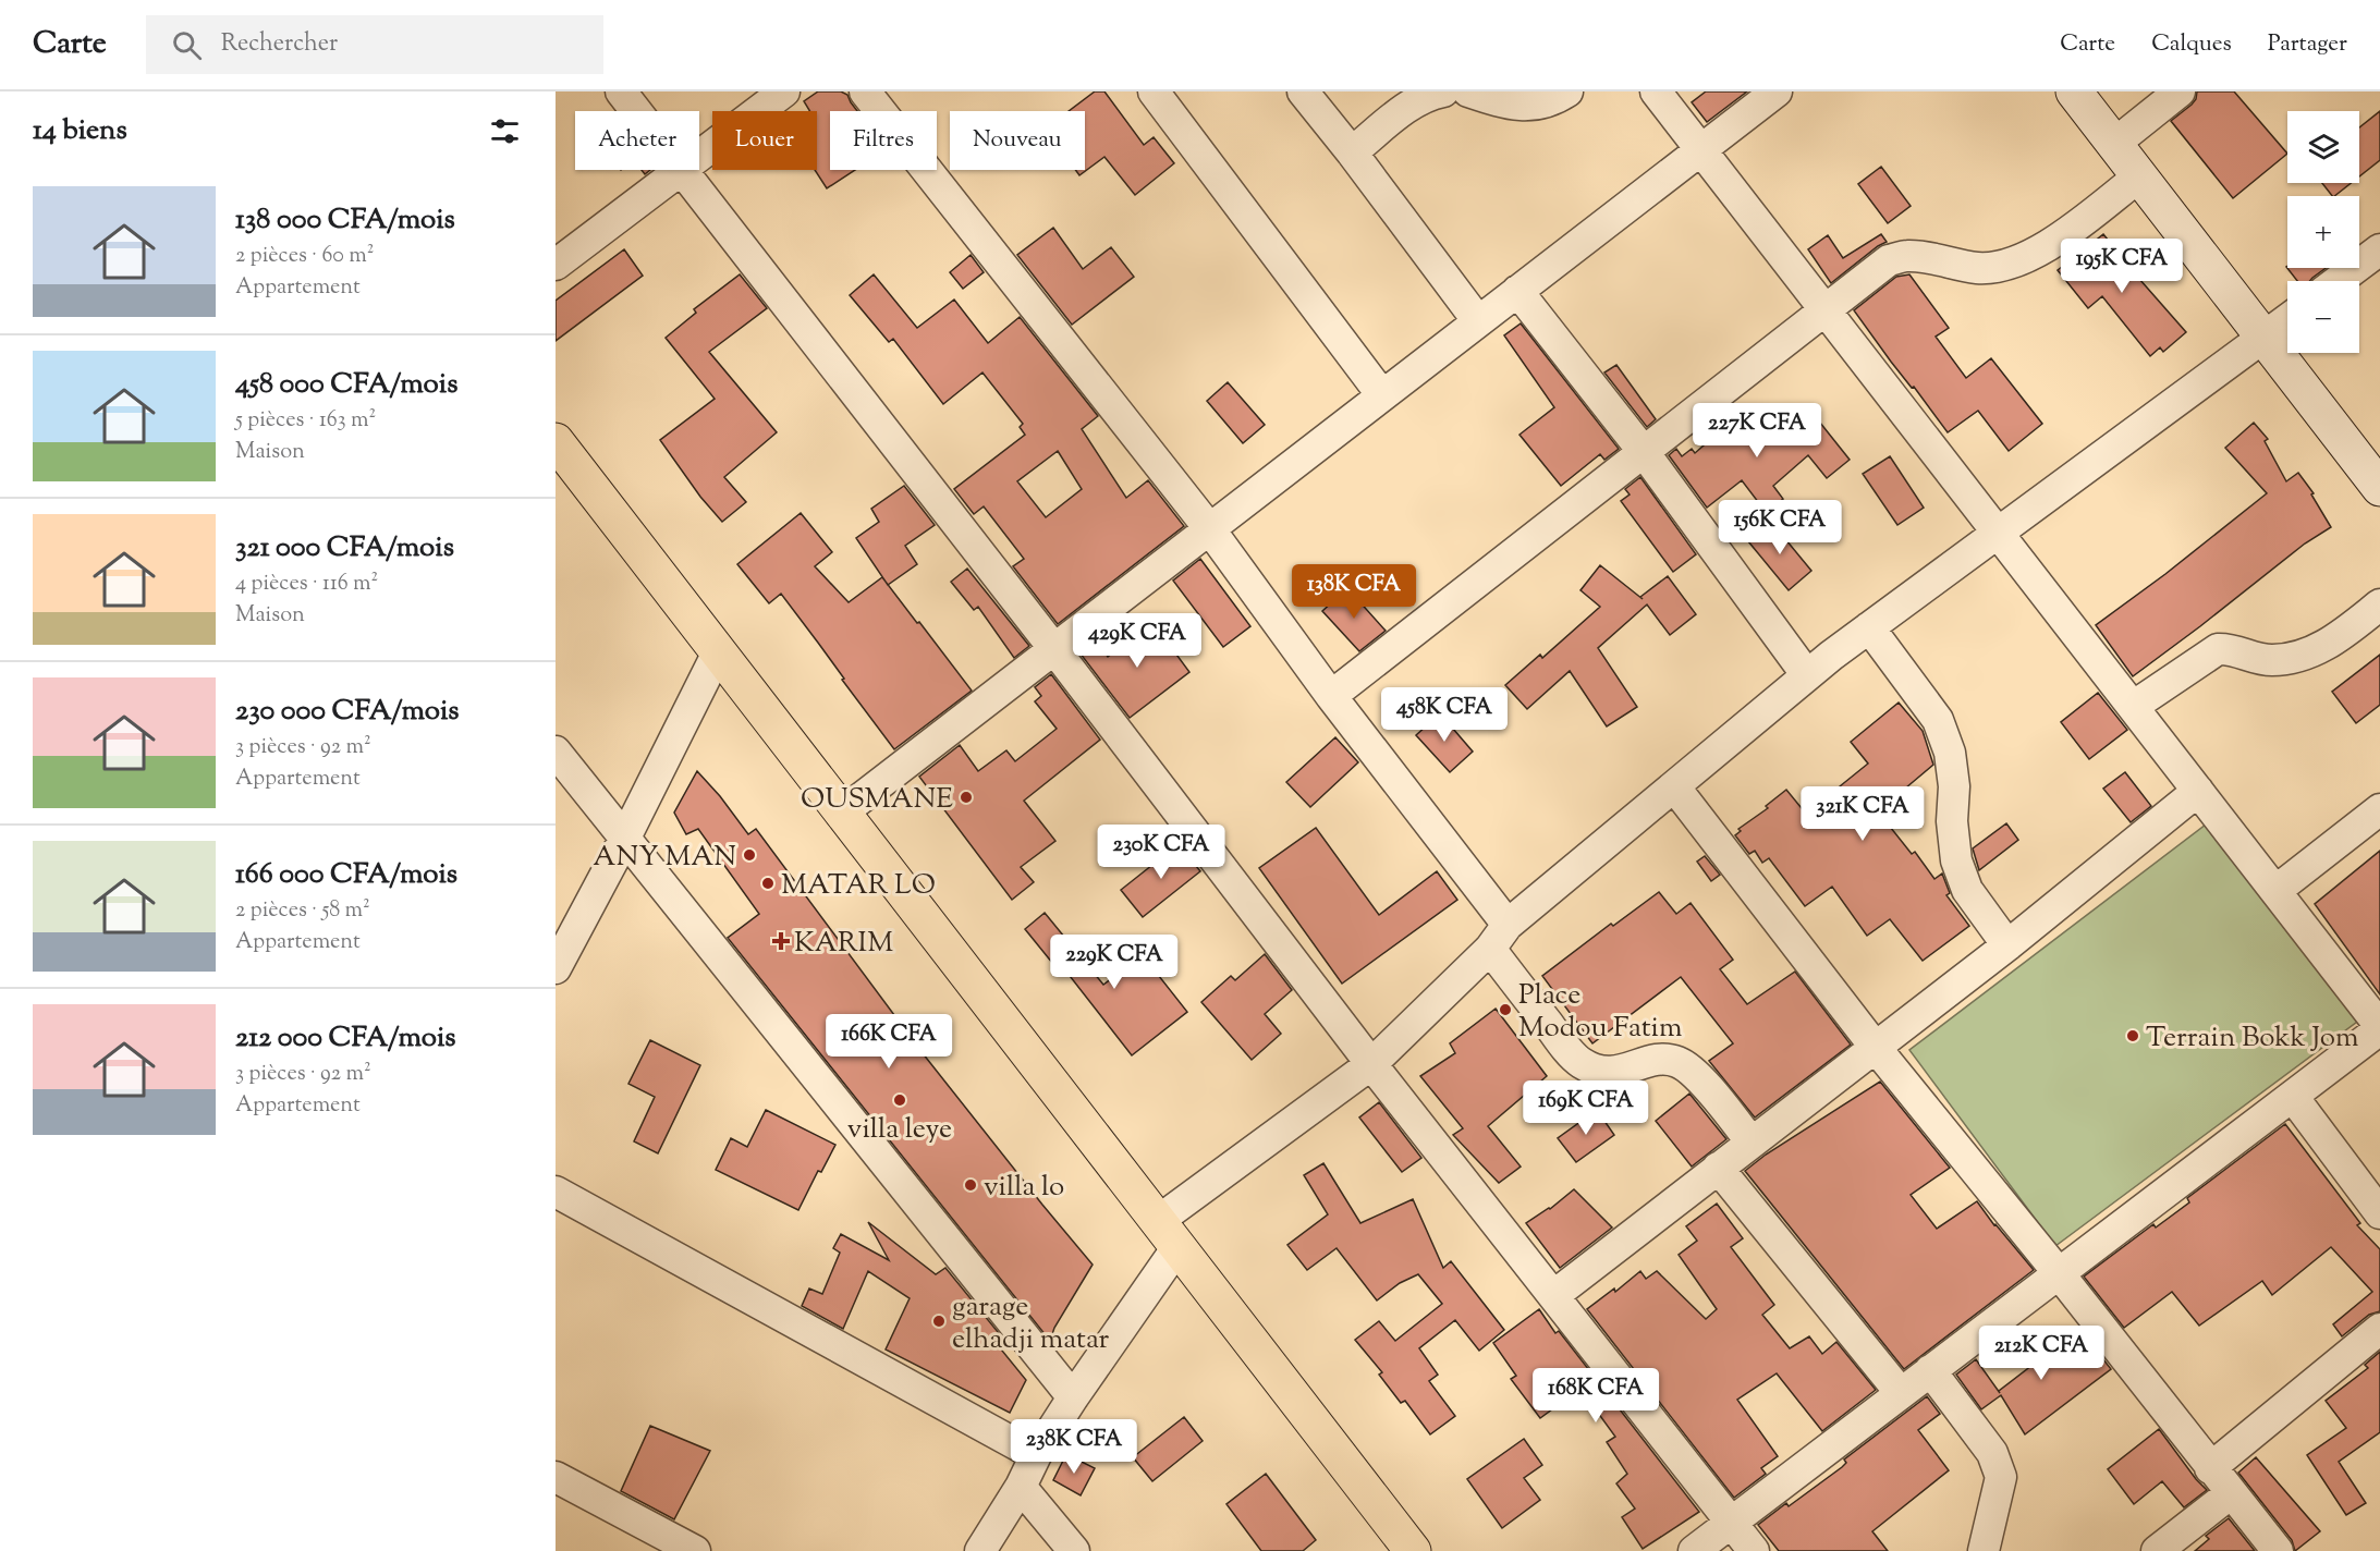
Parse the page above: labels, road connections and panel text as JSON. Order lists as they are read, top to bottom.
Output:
{
  "places": {
    "other": [
      "OUSMANE",
      "ANY MAN",
      "MATAR LO",
      "Place Modou Fatim",
      "Terrain Bokk Jom",
      "villa leye",
      "villa lo",
      "garage elhadji matar"
    ],
    "health": ["KARIM"]
  },
  "page": {
    "header": "Carte",
    "search": "Rechercher",
    "nav": ["Carte", "Calques", "Partager"],
    "heading": "14 biens",
    "map_buttons": ["+", "−"],
    "chip": [
      "Acheter",
      "Louer",
      "Filtres",
      "Nouveau"
    ],
    "list": [
      {
        "name": "138 000 CFA/mois",
        "note": "2 pièces · 60 m² · Appartement"
      },
      {
        "name": "458 000 CFA/mois",
        "note": "5 pièces · 163 m² · Maison"
      },
      {
        "name": "321 000 CFA/mois",
        "note": "4 pièces · 116 m² · Maison"
      },
      {
        "name": "230 000 CFA/mois",
        "note": "3 pièces · 92 m² · Appartement"
      },
      {
        "name": "166 000 CFA/mois",
        "note": "2 pièces · 58 m² · Appartement"
      },
      {
        "name": "212 000 CFA/mois",
        "note": "3 pièces · 92 m² · Appartement"
      }
    ],
    "price": [
      "195K CFA",
      "227K CFA",
      "156K CFA",
      "138K CFA",
      "429K CFA",
      "458K CFA",
      "321K CFA",
      "230K CFA",
      "229K CFA",
      "166K CFA",
      "169K CFA",
      "212K CFA",
      "168K CFA",
      "238K CFA"
    ]
  }
}
